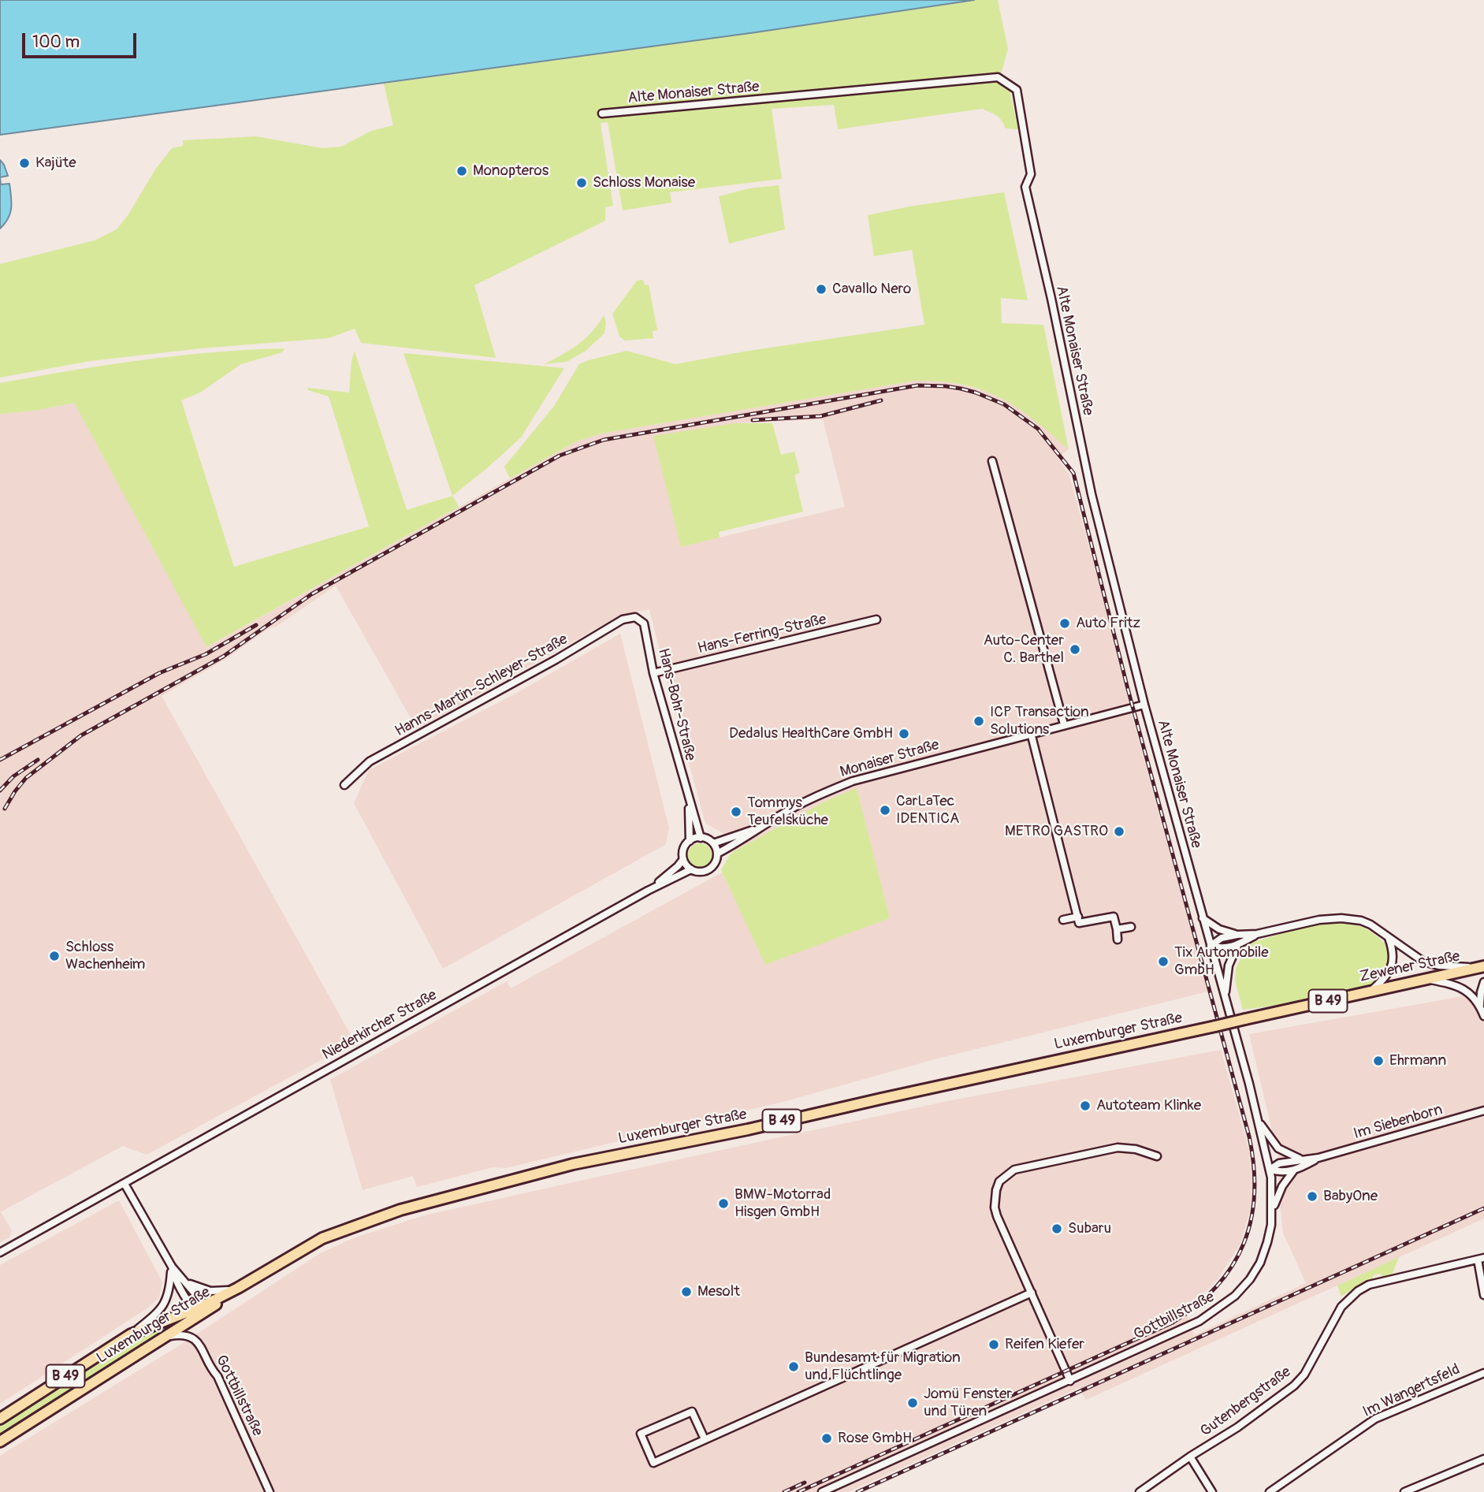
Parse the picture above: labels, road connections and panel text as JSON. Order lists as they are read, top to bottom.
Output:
{
  "streets": {
    "main road": ["Zewener Straße", "B 49", "Luxemburger Straße"],
    "street": [
      "Alte Monaiser Straße",
      "Hans-Ferring-Straße",
      "Hanns-Martin-Schleyer-Straße",
      "Hans-Bohr-Straße",
      "Monaiser Straße",
      "Niederkircher Straße",
      "Im Siebenborn",
      "Gottbillstraße",
      "Im Wangertsfeld",
      "Gutenbergstraße"
    ]
  },
  "crossings": [
    ["Alte Monaiser Straße", "Monaiser Straße"],
    ["Alte Monaiser Straße", "Gottbillstraße"],
    ["Hans-Ferring-Straße", "Hans-Bohr-Straße"],
    ["Hanns-Martin-Schleyer-Straße", "Hans-Bohr-Straße"],
    ["Hans-Bohr-Straße", "Monaiser Straße"],
    ["Hans-Bohr-Straße", "Niederkircher Straße"],
    ["Monaiser Straße", "Niederkircher Straße"],
    ["Zewener Straße", "Luxemburger Straße"],
    ["Luxemburger Straße", "Gottbillstraße"],
    ["Im Siebenborn", "Gottbillstraße"]
  ],
  "places": [
    "Kajüte",
    "Monopteros",
    "Schloss Monaise",
    "Cavallo Nero",
    "Auto Fritz",
    "Auto-Center C. Barthel",
    "ICP Transaction Solutions",
    "Dedalus HealthCare GmbH",
    "CarLaTec IDENTICA",
    "Tommys Teufelsküche",
    "METRO GASTRO",
    "Schloss Wachenheim",
    "Tix Automobile GmbH",
    "Ehrmann",
    "Autoteam Klinke",
    "BabyOne",
    "BMW-Motorrad Hisgen GmbH",
    "Subaru",
    "Mesolt",
    "Reifen Kiefer",
    "Bundesamt für Migration und Flüchtlinge",
    "Jomü Fenster und Türen",
    "Rose GmbH"
  ],
  "scale_bar": "100 m"
}
